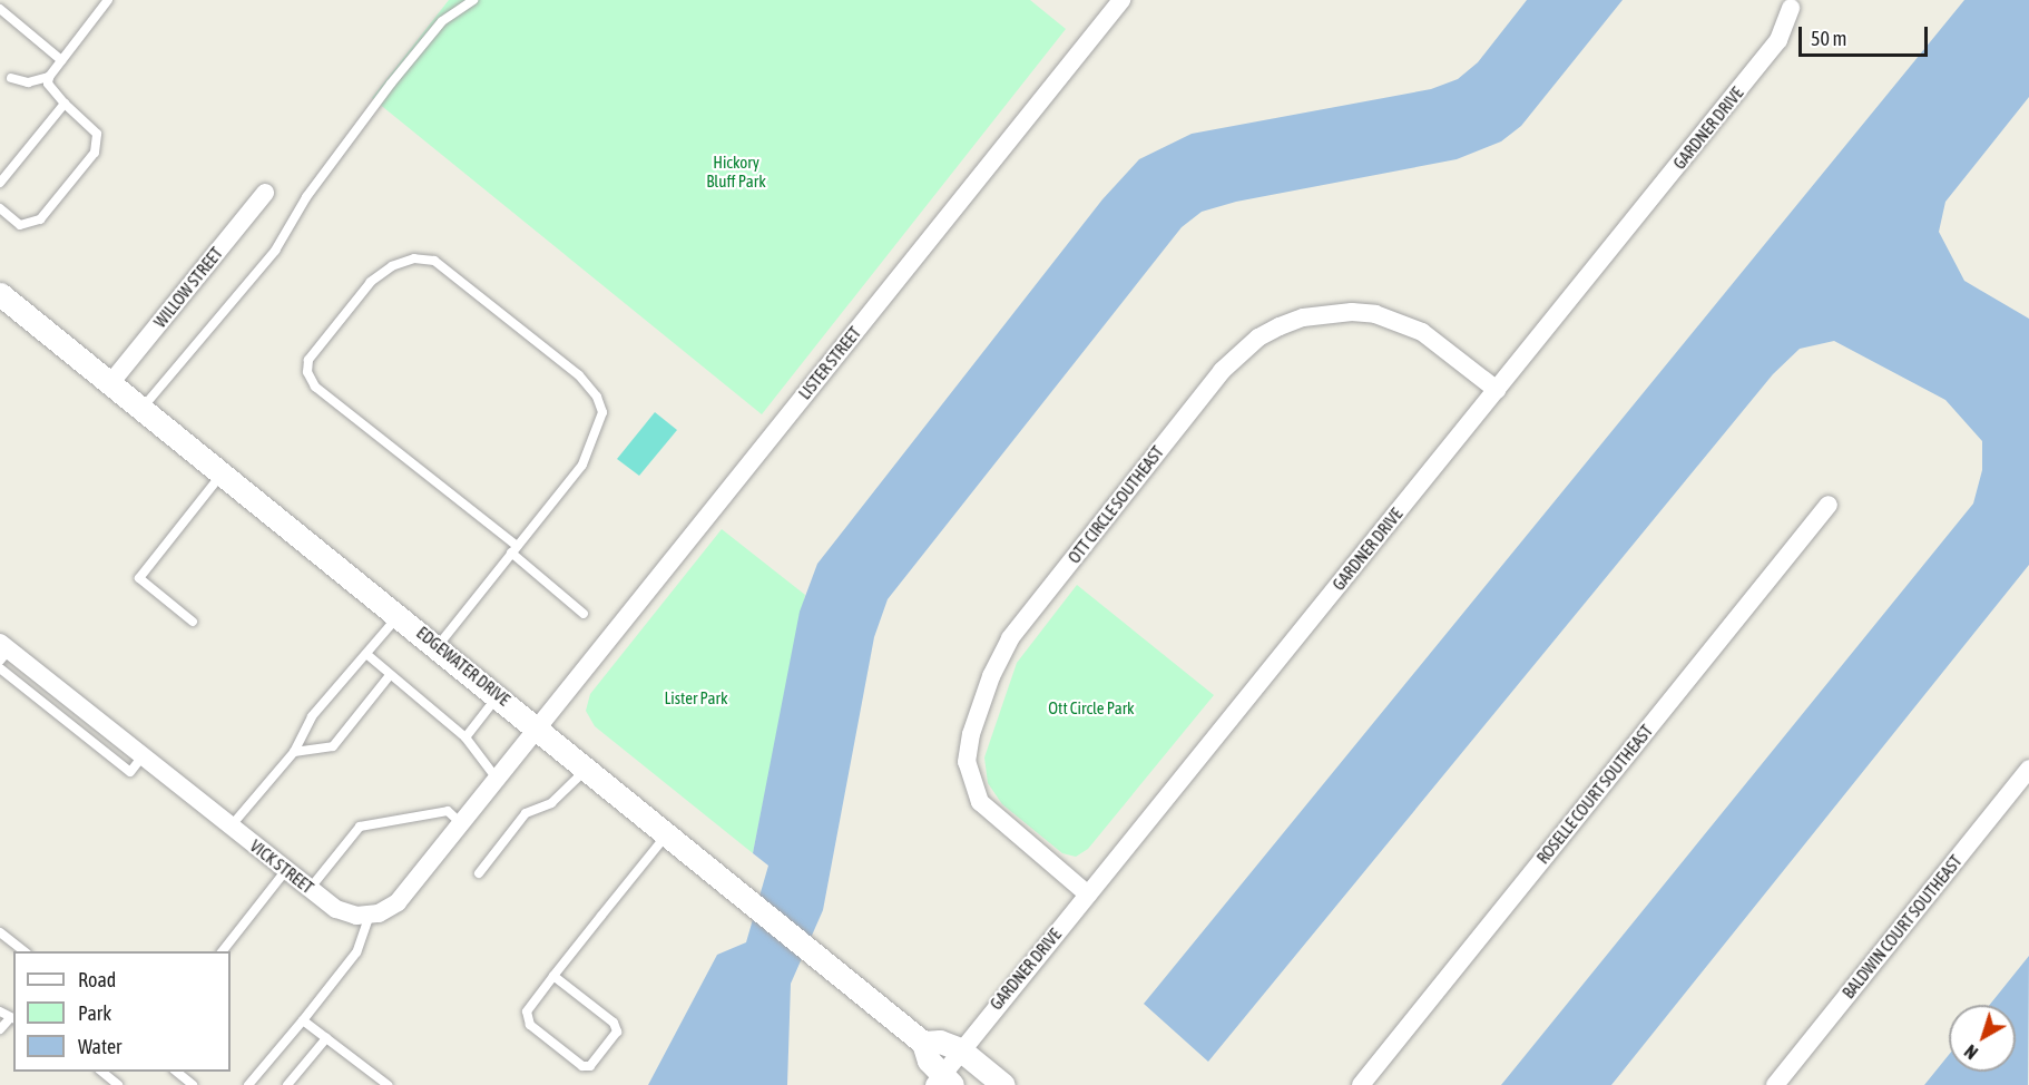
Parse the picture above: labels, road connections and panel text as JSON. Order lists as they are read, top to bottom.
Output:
{
  "streets": {
    "street": [
      "GARDNER DRIVE",
      "WILLOW STREET",
      "LISTER STREET",
      "OTT CIRCLE SOUTHEAST",
      "EDGEWATER DRIVE",
      "ROSELLE COURT SOUTHEAST",
      "VICK STREET",
      "BALDWIN COURT SOUTHEAST"
    ]
  },
  "crossings": [
    ["GARDNER DRIVE", "OTT CIRCLE SOUTHEAST"],
    ["GARDNER DRIVE", "EDGEWATER DRIVE"],
    ["WILLOW STREET", "EDGEWATER DRIVE"],
    ["LISTER STREET", "EDGEWATER DRIVE"]
  ],
  "parks": ["Hickory Bluff Park", "Lister Park", "Ott Circle Park"],
  "legend": ["Road", "Park", "Water"],
  "scale_bar": "50 m",
  "north": "bottom left"
}
